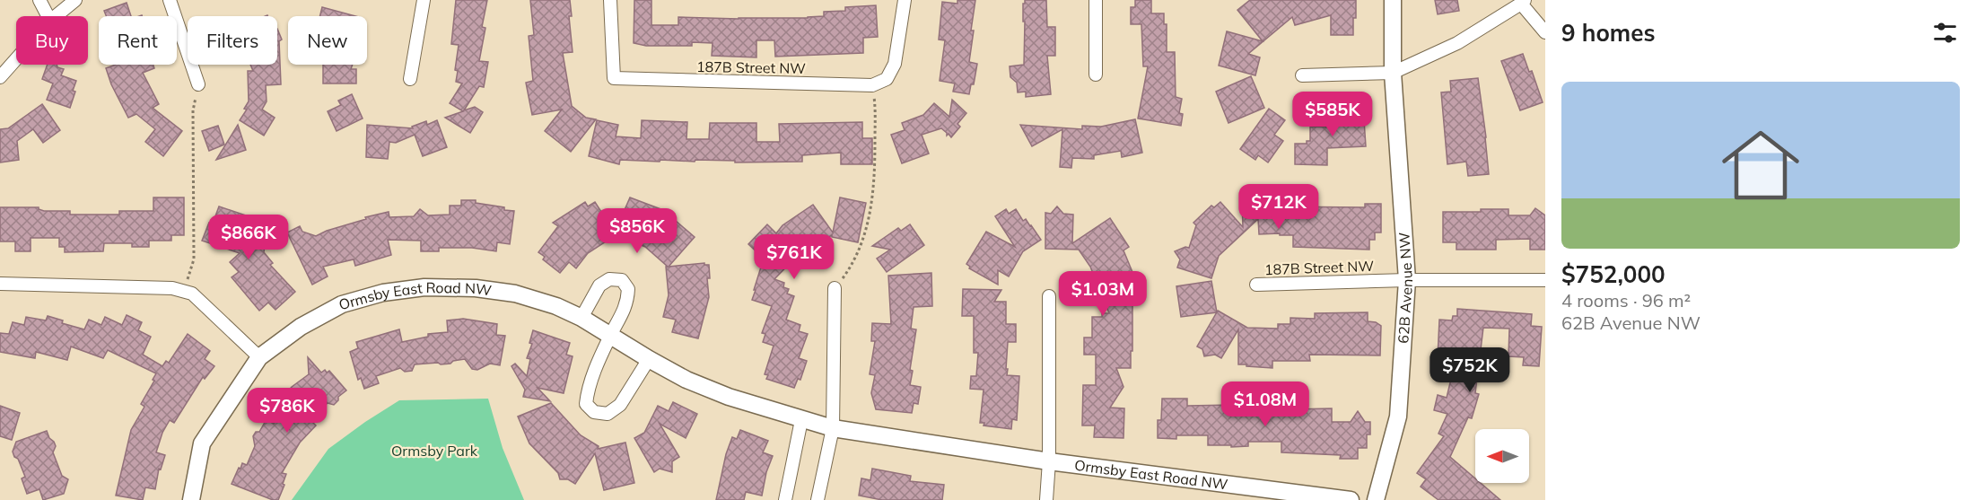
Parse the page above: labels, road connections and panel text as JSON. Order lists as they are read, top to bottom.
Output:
{
  "streets": {
    "street": ["187B Street NW", "62B Avenue NW", "Ormsby East Road NW"]
  },
  "crossings": [
    ["187B Street NW", "62B Avenue NW"]
  ],
  "parks": ["Ormsby Park"],
  "north": "left",
  "page": {
    "heading": "9 homes",
    "chip": [
      "Buy",
      "Rent",
      "Filters",
      "New"
    ],
    "list": [
      {
        "name": "$752,000",
        "note": "4 rooms · 96 m² · 62B Avenue NW"
      }
    ],
    "price": [
      "$585K",
      "$712K",
      "$856K",
      "$866K",
      "$761K",
      "$1.03M",
      "$752K",
      "$1.08M",
      "$786K"
    ]
  }
}
